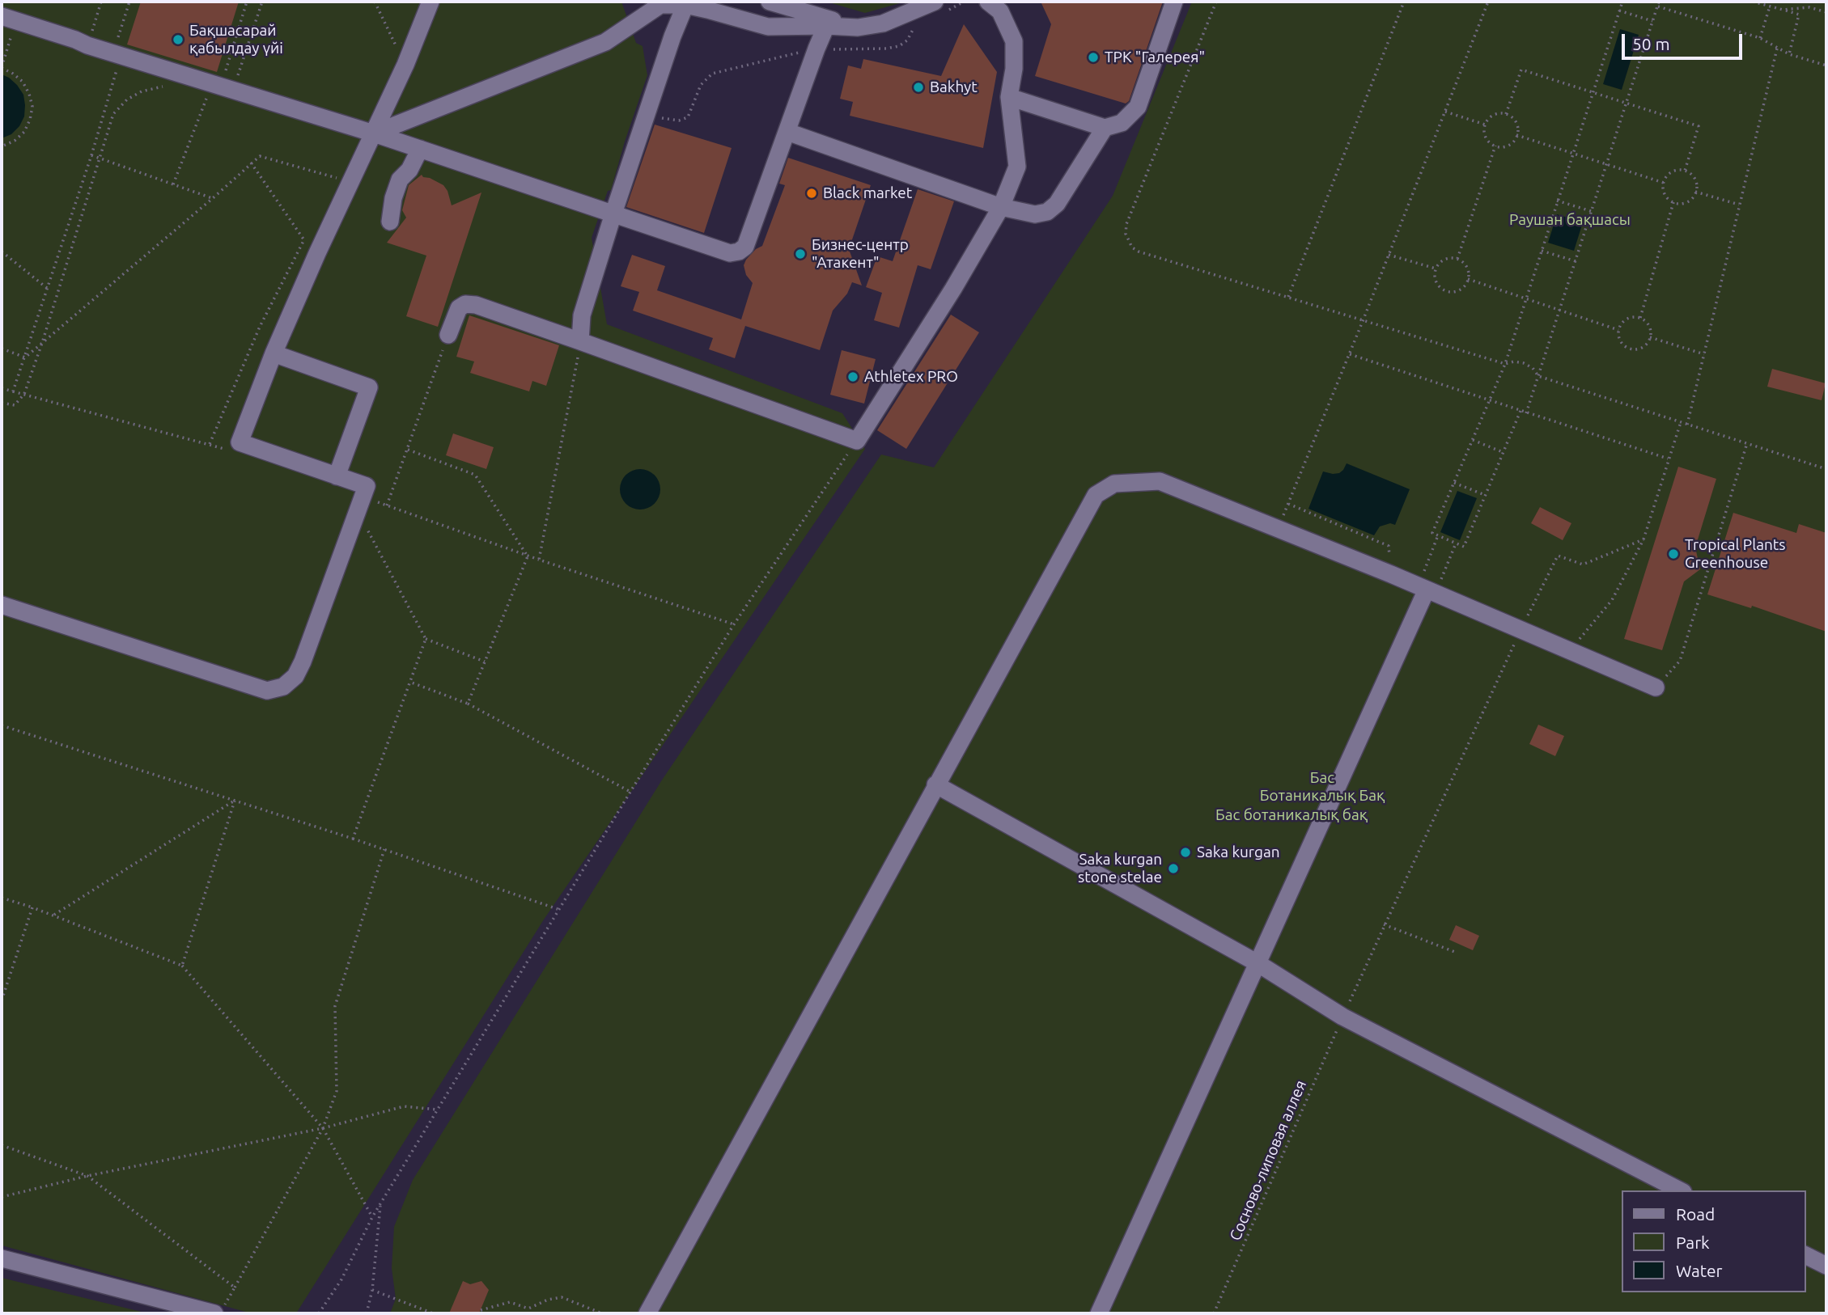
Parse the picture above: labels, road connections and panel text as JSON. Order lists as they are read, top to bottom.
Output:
{
  "streets": {
    "path": ["Сосново-липовая аллея"]
  },
  "parks": ["Раушан бақшасы", "Бас Ботаникалық Бақ", "Бас ботаникалық бақ"],
  "places": [
    "Бақшасарай қабылдау үйі",
    "ТРК \"Галерея\"",
    "Bakhyt",
    "Black market",
    "Бизнес-центр \"Атакент\"",
    "Athletex PRO",
    "Tropical Plants Greenhouse",
    "Saka kurgan",
    "Saka kurgan stone stelae"
  ],
  "legend": ["Road", "Park", "Water"],
  "scale_bar": "50 m"
}
